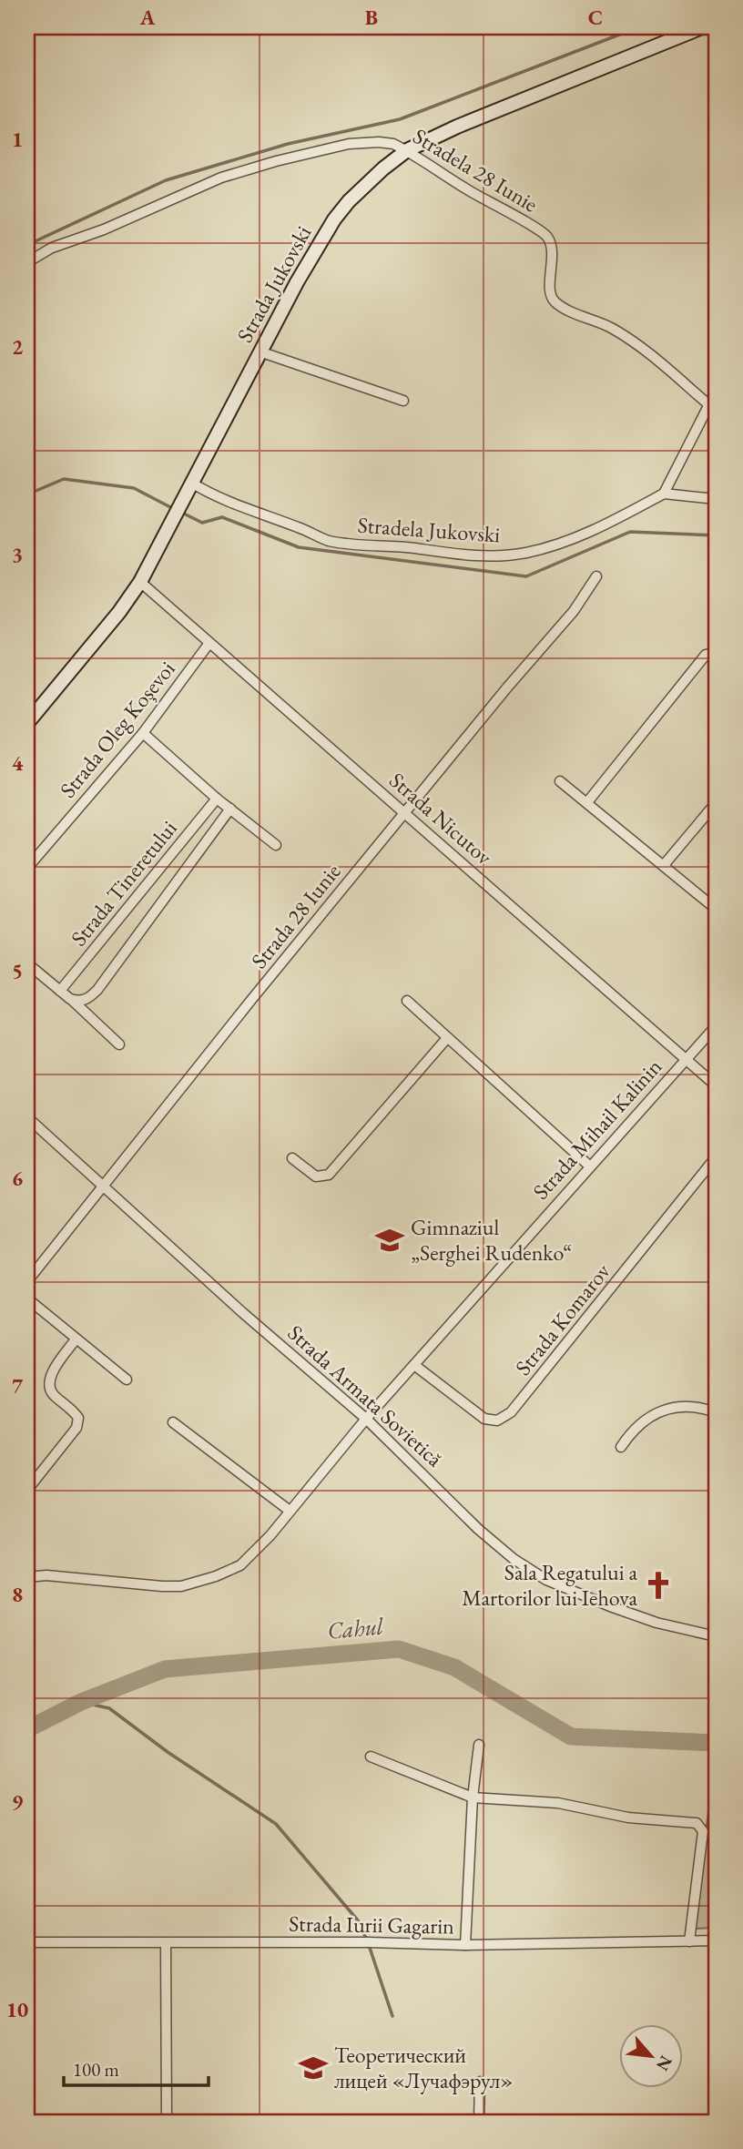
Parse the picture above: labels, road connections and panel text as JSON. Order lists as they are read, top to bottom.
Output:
{
  "streets": {
    "main road": ["Strada Jukovski"],
    "street": [
      "Stradela 28 Iunie",
      "Stradela Jukovski",
      "Strada Oleg Koşevoi",
      "Strada Nicutov",
      "Strada Tineretului",
      "Strada 28 Iunie",
      "Strada Mihail Kalinin",
      "Strada Komarov",
      "Strada Armata Sovietică",
      "Strada Iurii Gagarin"
    ]
  },
  "crossings": [
    ["Stradela 28 Iunie", "Strada Jukovski"],
    ["Strada Jukovski", "Stradela Jukovski"],
    ["Strada Jukovski", "Strada Nicutov"],
    ["Strada Oleg Koşevoi", "Strada Nicutov"],
    ["Strada Nicutov", "Strada 28 Iunie"],
    ["Strada Nicutov", "Strada Mihail Kalinin"],
    ["Strada 28 Iunie", "Strada Armata Sovietică"],
    ["Strada Mihail Kalinin", "Strada Komarov"],
    ["Strada Mihail Kalinin", "Strada Armata Sovietică"]
  ],
  "water": ["Cahul"],
  "places": {
    "school or university": ["Gimnaziul „Serghei Rudenko“", "Теоретический лицей «Лучафэрул»"],
    "church": ["Sala Regatului a Martorilor lui Iehova"]
  },
  "scale_bar": "100 m",
  "north": "bottom right",
  "grid": {
    "columns": ["A", "B", "C"],
    "rows": [
      "1",
      "2",
      "3",
      "4",
      "5",
      "6",
      "7",
      "8",
      "9",
      "10"
    ]
  }
}
